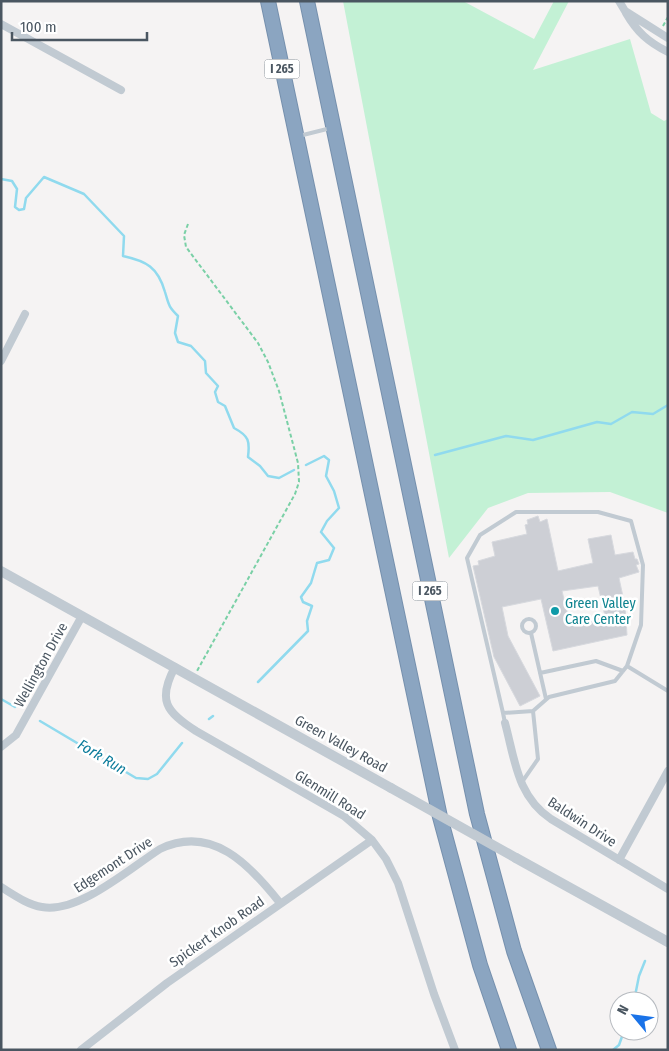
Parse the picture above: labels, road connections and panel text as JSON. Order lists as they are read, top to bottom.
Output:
{
  "streets": {
    "highway": ["I 265"],
    "street": [
      "Wellington Drive",
      "Green Valley Road",
      "Glenmill Road",
      "Baldwin Drive",
      "Edgemont Drive",
      "Spickert Knob Road"
    ]
  },
  "crossings": [
    ["Wellington Drive", "Green Valley Road"],
    ["Green Valley Road", "Glenmill Road"],
    ["Glenmill Road", "Spickert Knob Road"],
    ["Edgemont Drive", "Spickert Knob Road"]
  ],
  "water": ["Fork Run"],
  "places": ["Green Valley Care Center"],
  "scale_bar": "100 m",
  "north": "top left"
}
